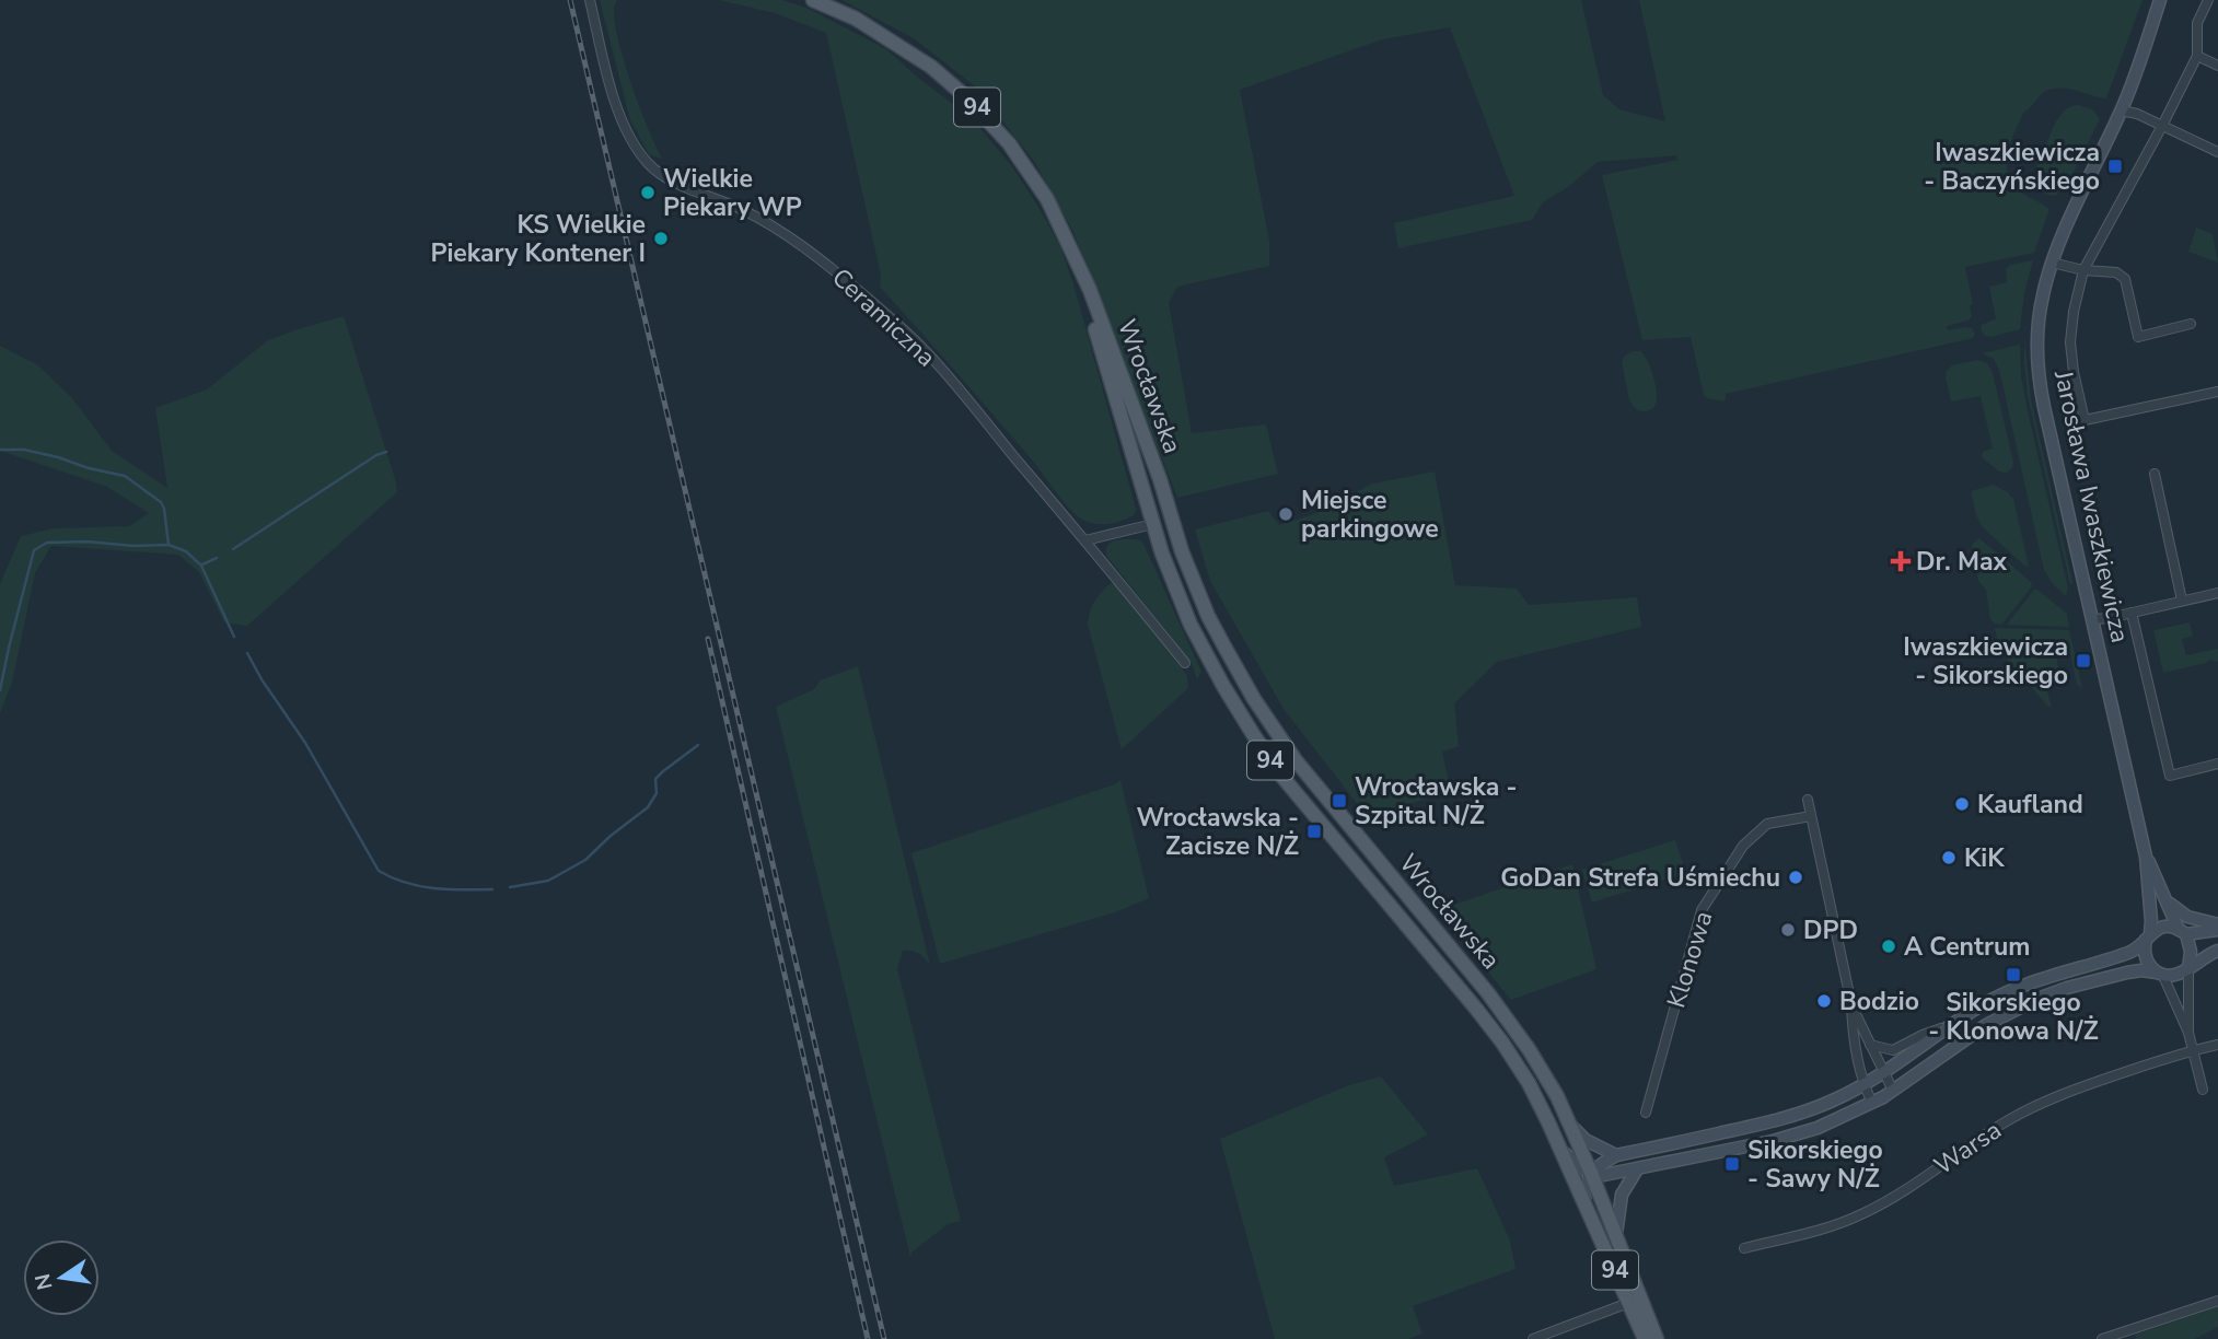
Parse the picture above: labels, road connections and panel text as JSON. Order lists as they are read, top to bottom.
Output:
{
  "streets": {
    "main road": ["94", "Wrocławska"],
    "street": [
      "Ceramiczna",
      "Jarosława Iwaszkiewicza",
      "Klonowa",
      "Warsa"
    ]
  },
  "places": {
    "transit": [
      "Iwaszkiewicza - Baczyńskiego",
      "Iwaszkiewicza - Sikorskiego",
      "Wrocławska - Szpital N/Ż",
      "Wrocławska - Zacisze N/Ż",
      "Sikorskiego - Klonowa N/Ż",
      "Sikorskiego - Sawy N/Ż"
    ],
    "other": [
      "Wielkie Piekary WP",
      "KS Wielkie Piekary Kontener I",
      "Miejsce parkingowe",
      "Kaufland",
      "KiK",
      "GoDan Strefa Uśmiechu",
      "DPD",
      "A Centrum",
      "Bodzio"
    ],
    "health": ["Dr. Max"]
  },
  "north": "left"
}
